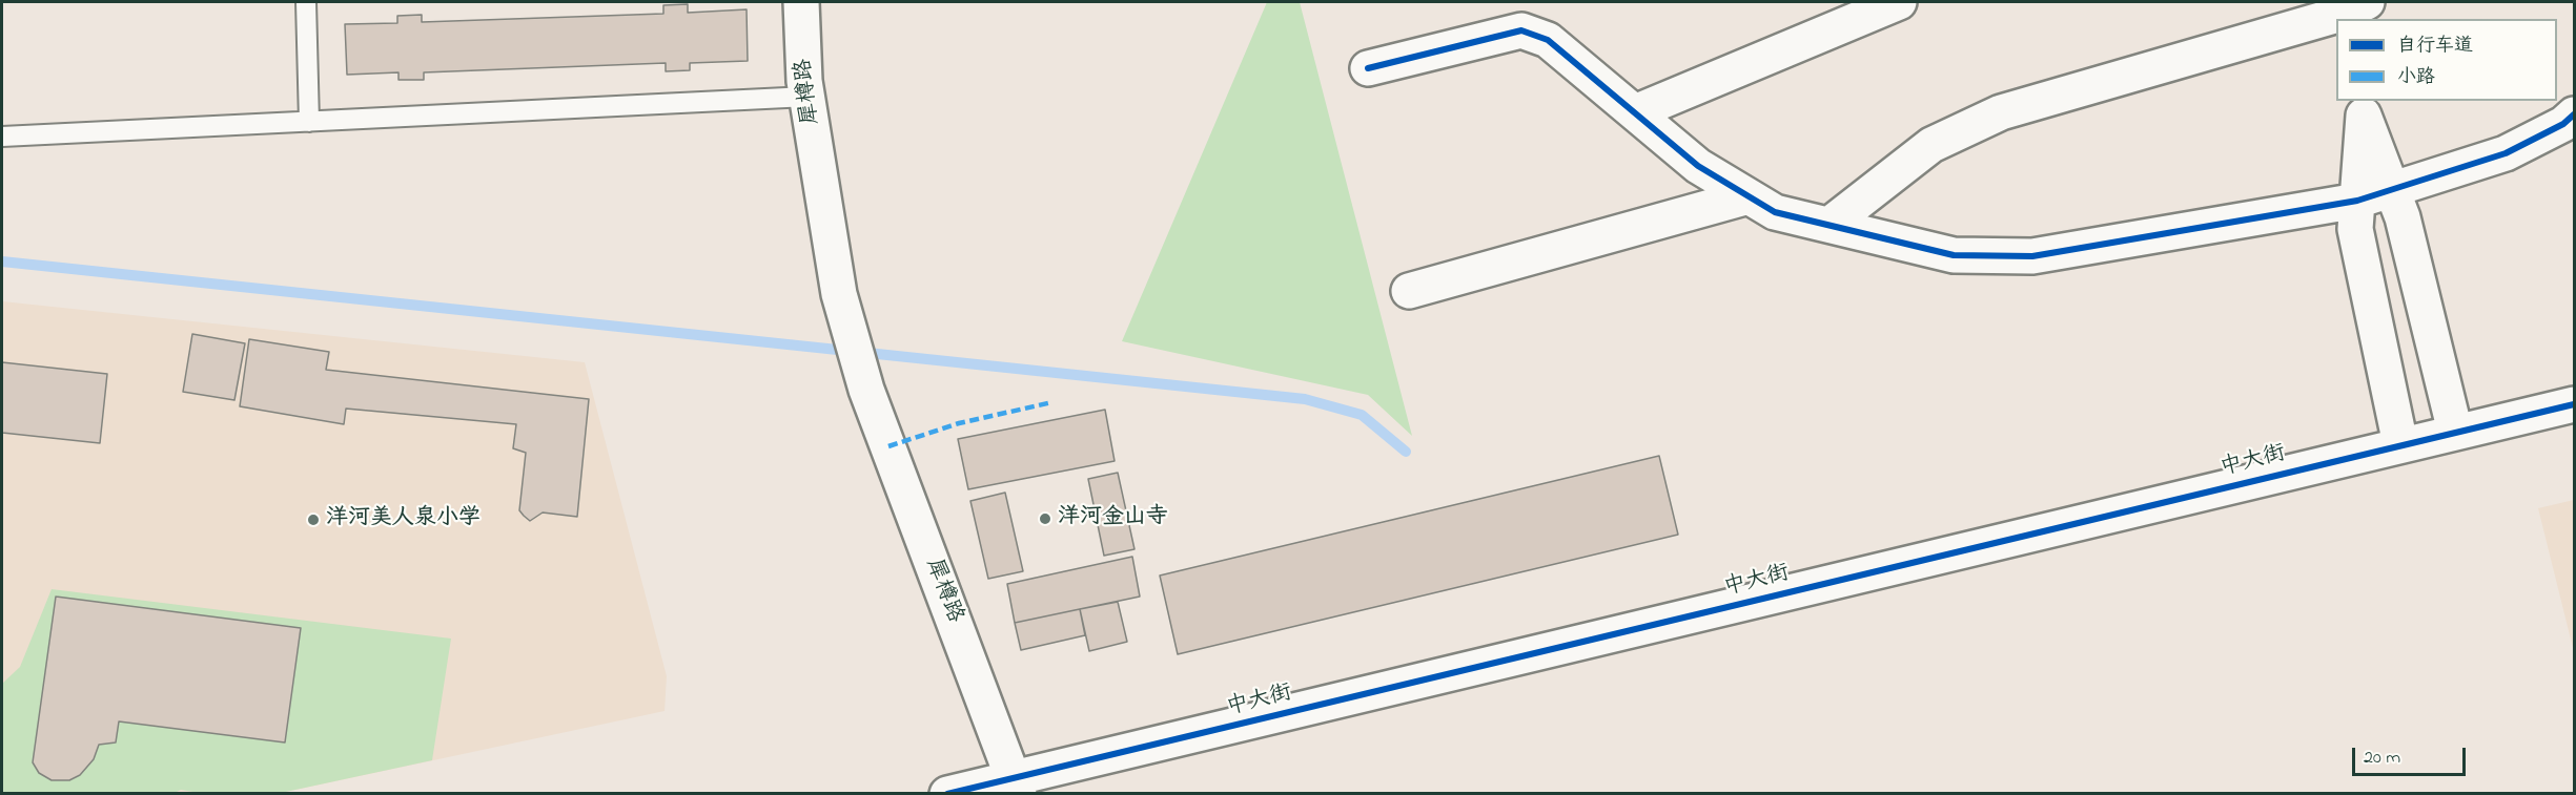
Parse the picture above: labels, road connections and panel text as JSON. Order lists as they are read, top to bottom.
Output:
{
  "streets": {
    "street": ["犀樽路", "中大街"]
  },
  "crossings": [
    ["犀樽路", "中大街"]
  ],
  "places": ["洋河金山寺", "洋河美人泉小学"],
  "legend": ["自行车道", "小路"],
  "scale_bar": "20 m"
}
